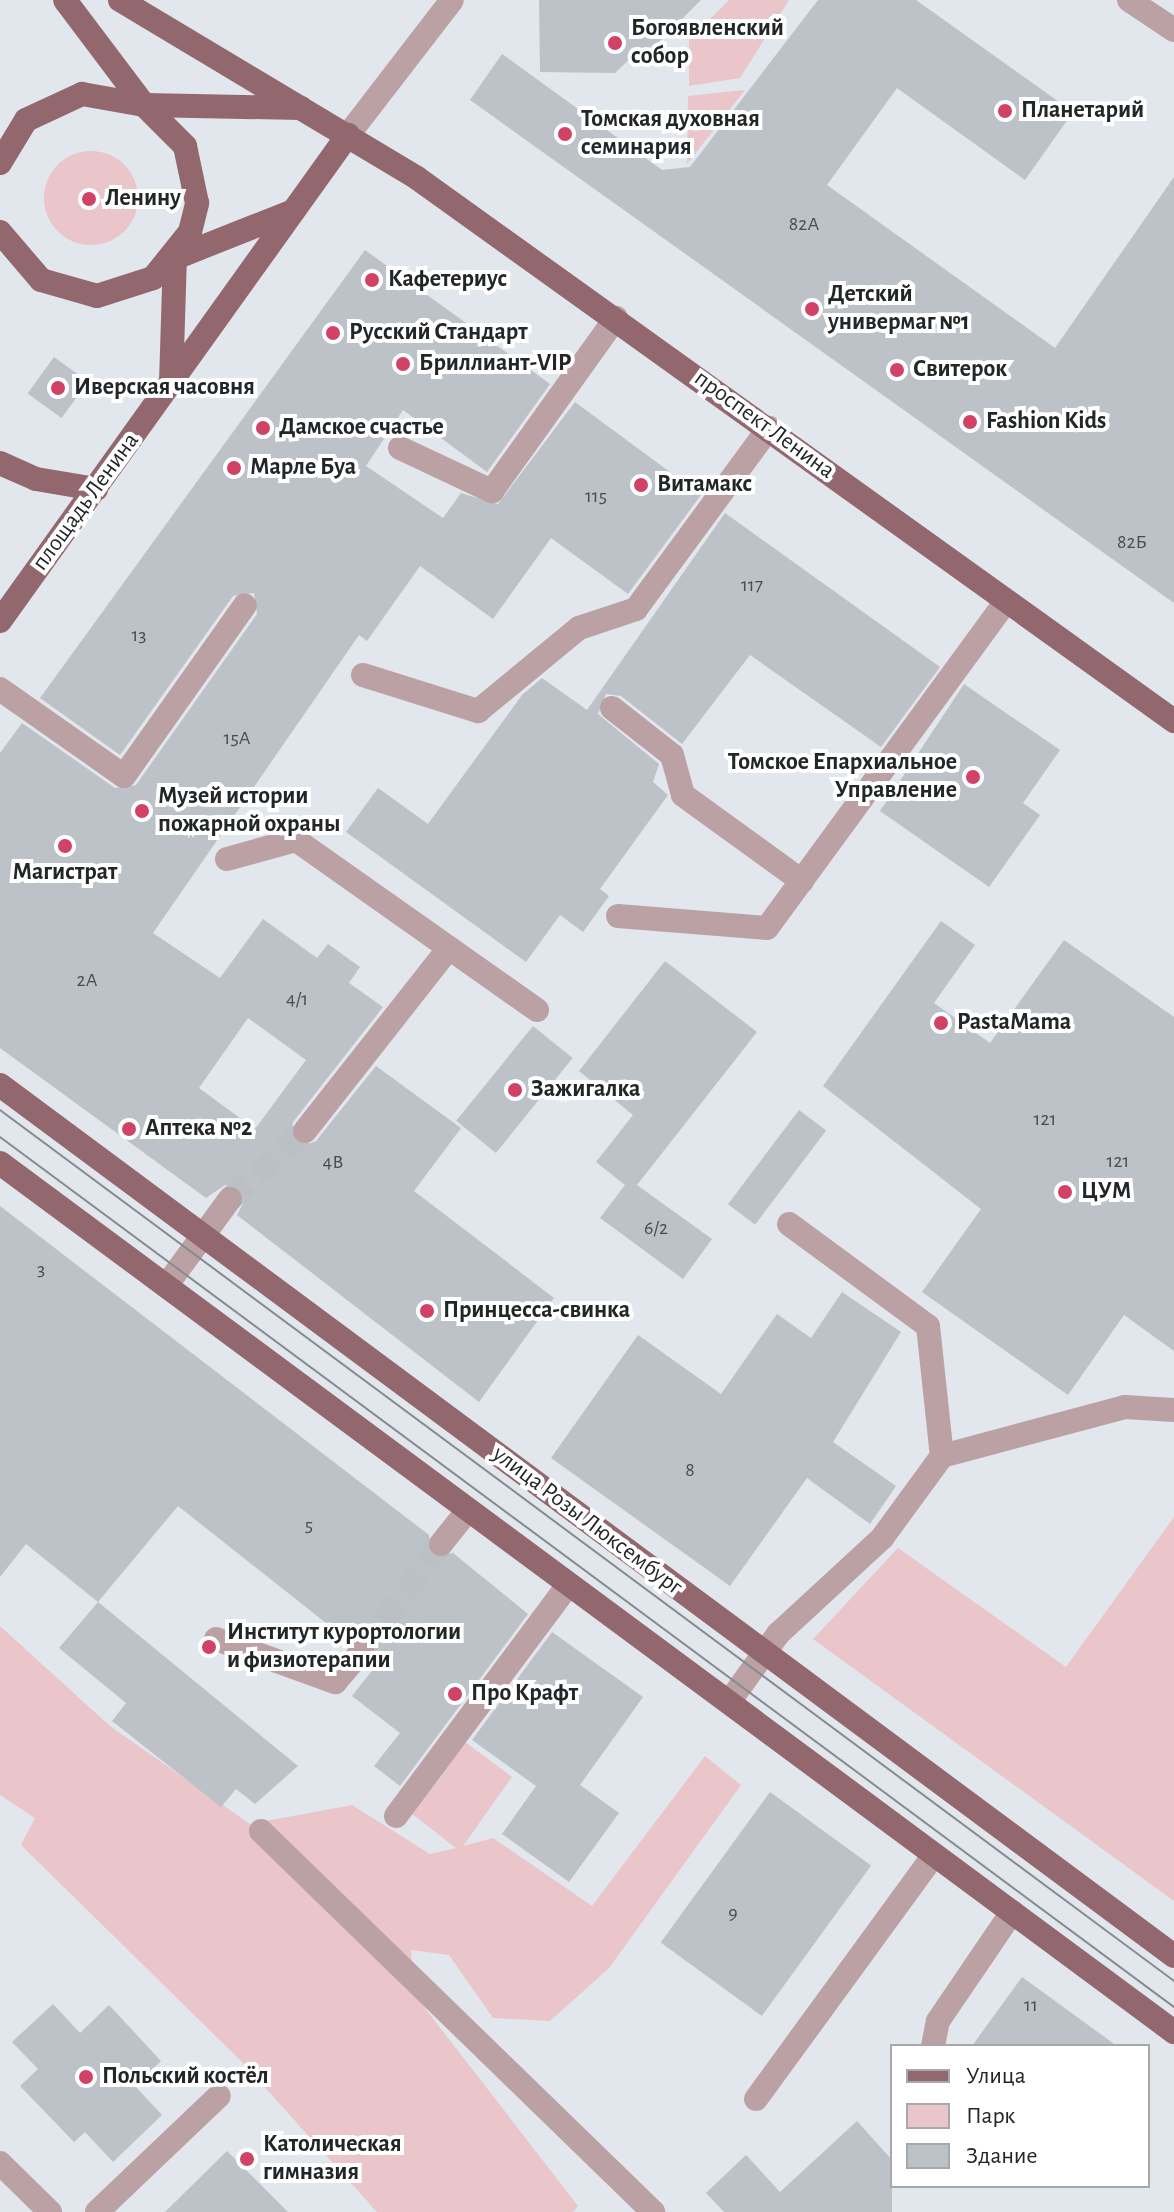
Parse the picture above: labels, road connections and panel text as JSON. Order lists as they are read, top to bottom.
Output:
{
  "streets": {
    "main road": ["проспект Ленина", "площадь Ленина", "улица Розы Люксембург"]
  },
  "crossings": [
    ["проспект Ленина", "площадь Ленина"]
  ],
  "places": [
    "Богоявленский собор",
    "Планетарий",
    "Томская духовная семинария",
    "Ленину",
    "Кафетериус",
    "Детский универмаг №1",
    "Русский Стандарт",
    "Бриллиант-VIP",
    "Свитерок",
    "Иверская часовня",
    "Fashion Kids",
    "Дамское счастье",
    "Марле Буа",
    "Витамакс",
    "Томское Епархиальное Управление",
    "Музей истории пожарной охраны",
    "Магистрат",
    "PastaMama",
    "Зажигалка",
    "Аптека №2",
    "ЦУМ",
    "Принцесса-свинка",
    "Институт курортологии и физиотерапии",
    "Про Крафт",
    "Польский костёл",
    "Католическая гимназия"
  ],
  "house_numbers": [
    "82А",
    "115",
    "82Б",
    "117",
    "13",
    "15А",
    "2А",
    "4/1",
    "121",
    "121",
    "4В",
    "6/2",
    "3",
    "8",
    "5",
    "9",
    "11"
  ],
  "legend": ["Улица", "Парк", "Здание"]
}
